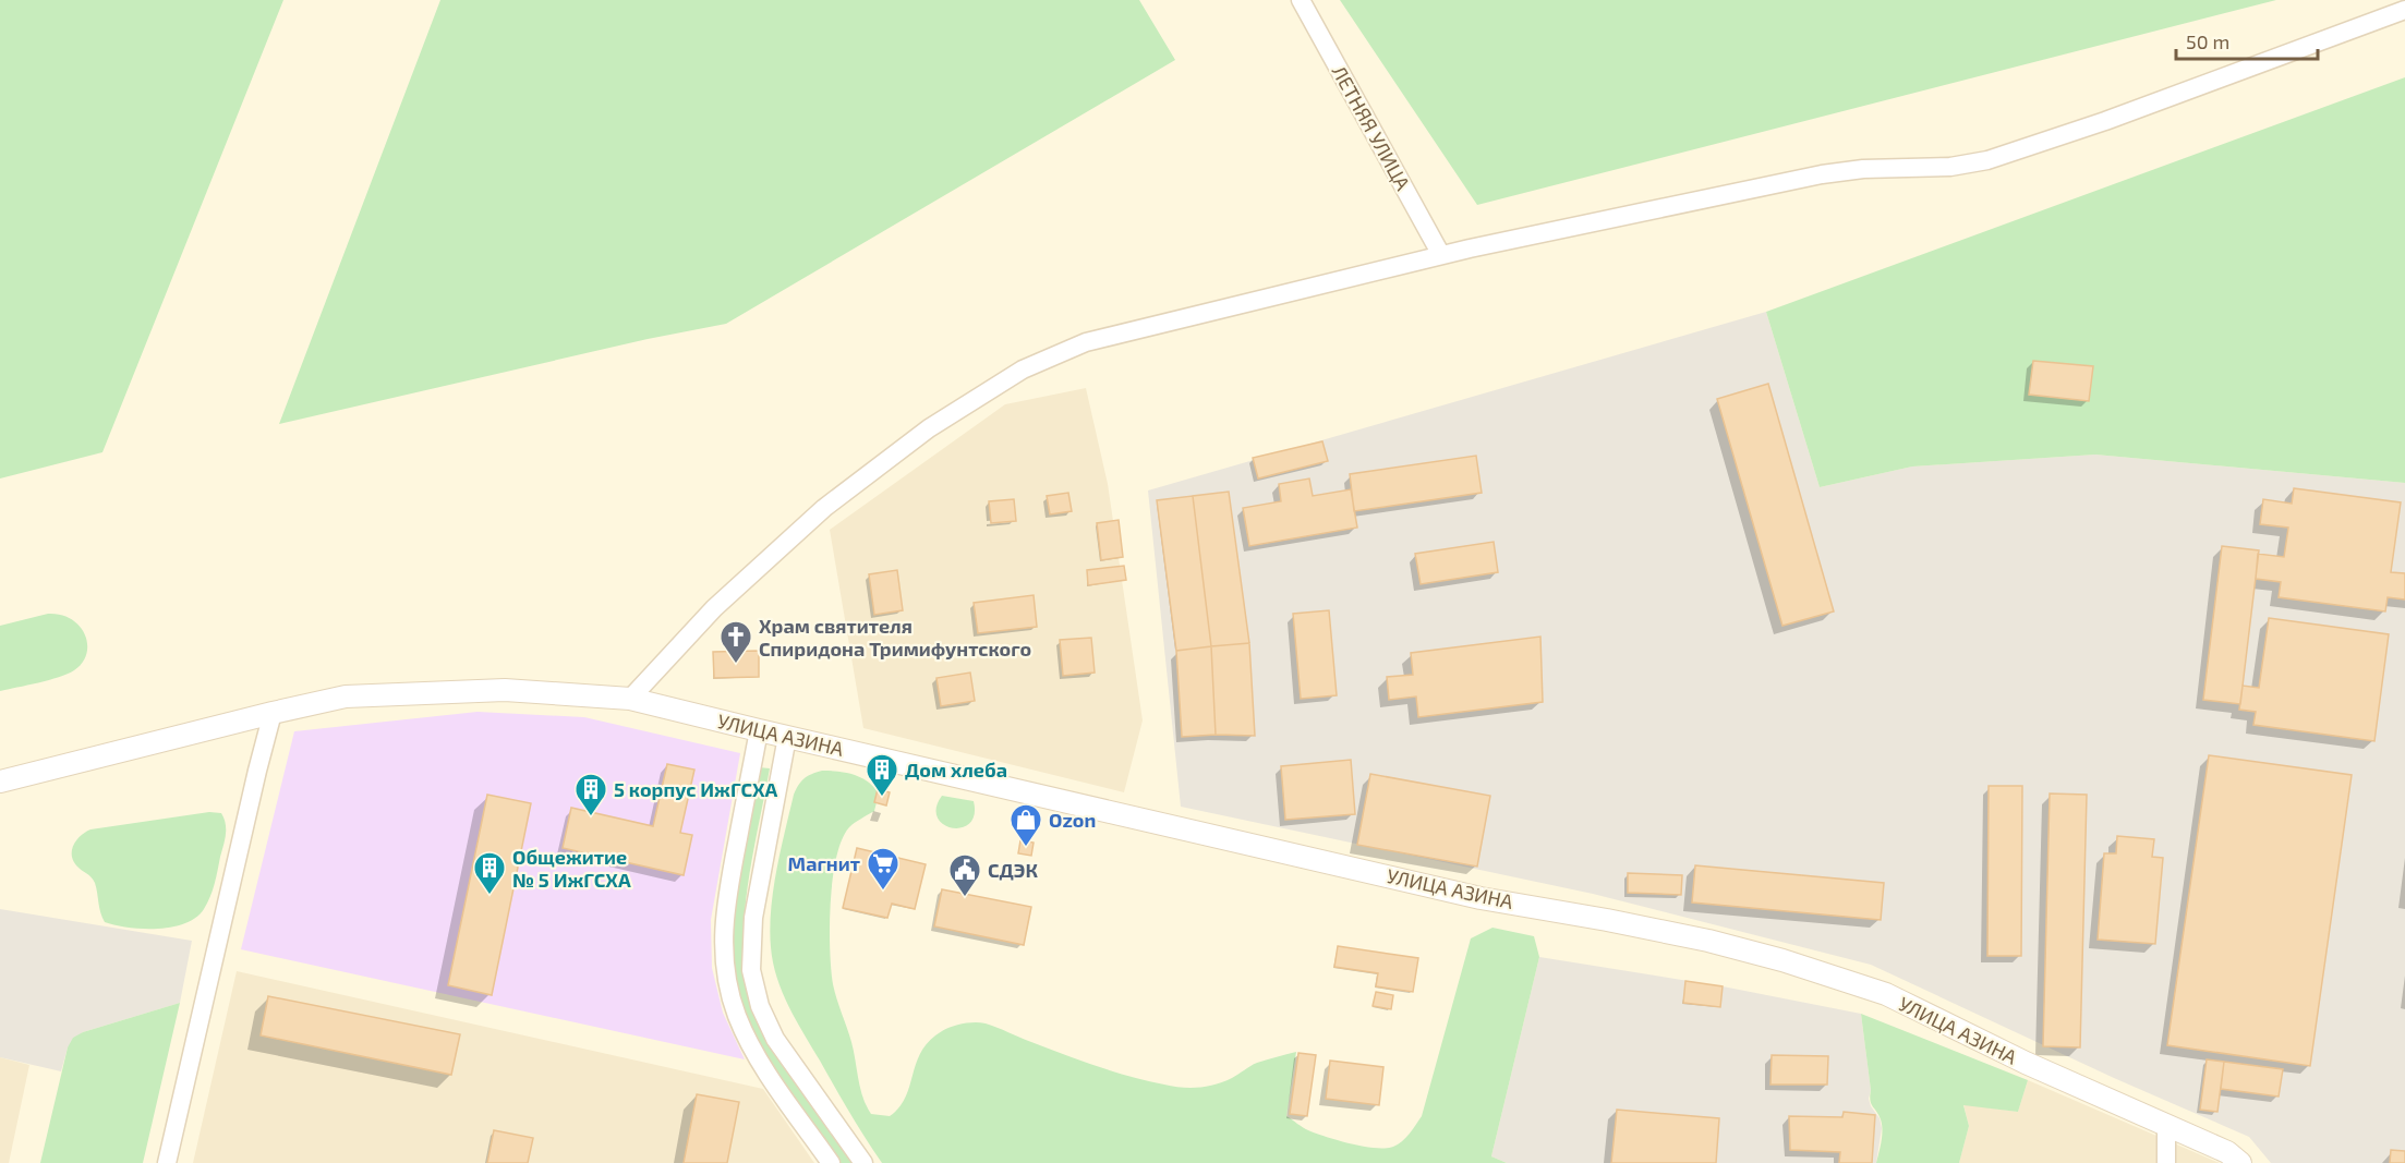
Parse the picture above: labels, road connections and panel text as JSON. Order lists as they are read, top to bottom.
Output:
{
  "streets": {
    "street": ["ЛЕТНЯЯ УЛИЦА", "УЛИЦА АЗИНА"]
  },
  "places": {
    "church": ["Храм святителя Спиридона Тримифунтского"],
    "building": ["Дом хлеба", "5 корпус ИжГСХА", "Общежитие № 5 ИжГСХА"],
    "shop": ["Ozon"],
    "supermarket": ["Магнит"],
    "public building": ["СДЭК"]
  },
  "scale_bar": "50 m"
}
